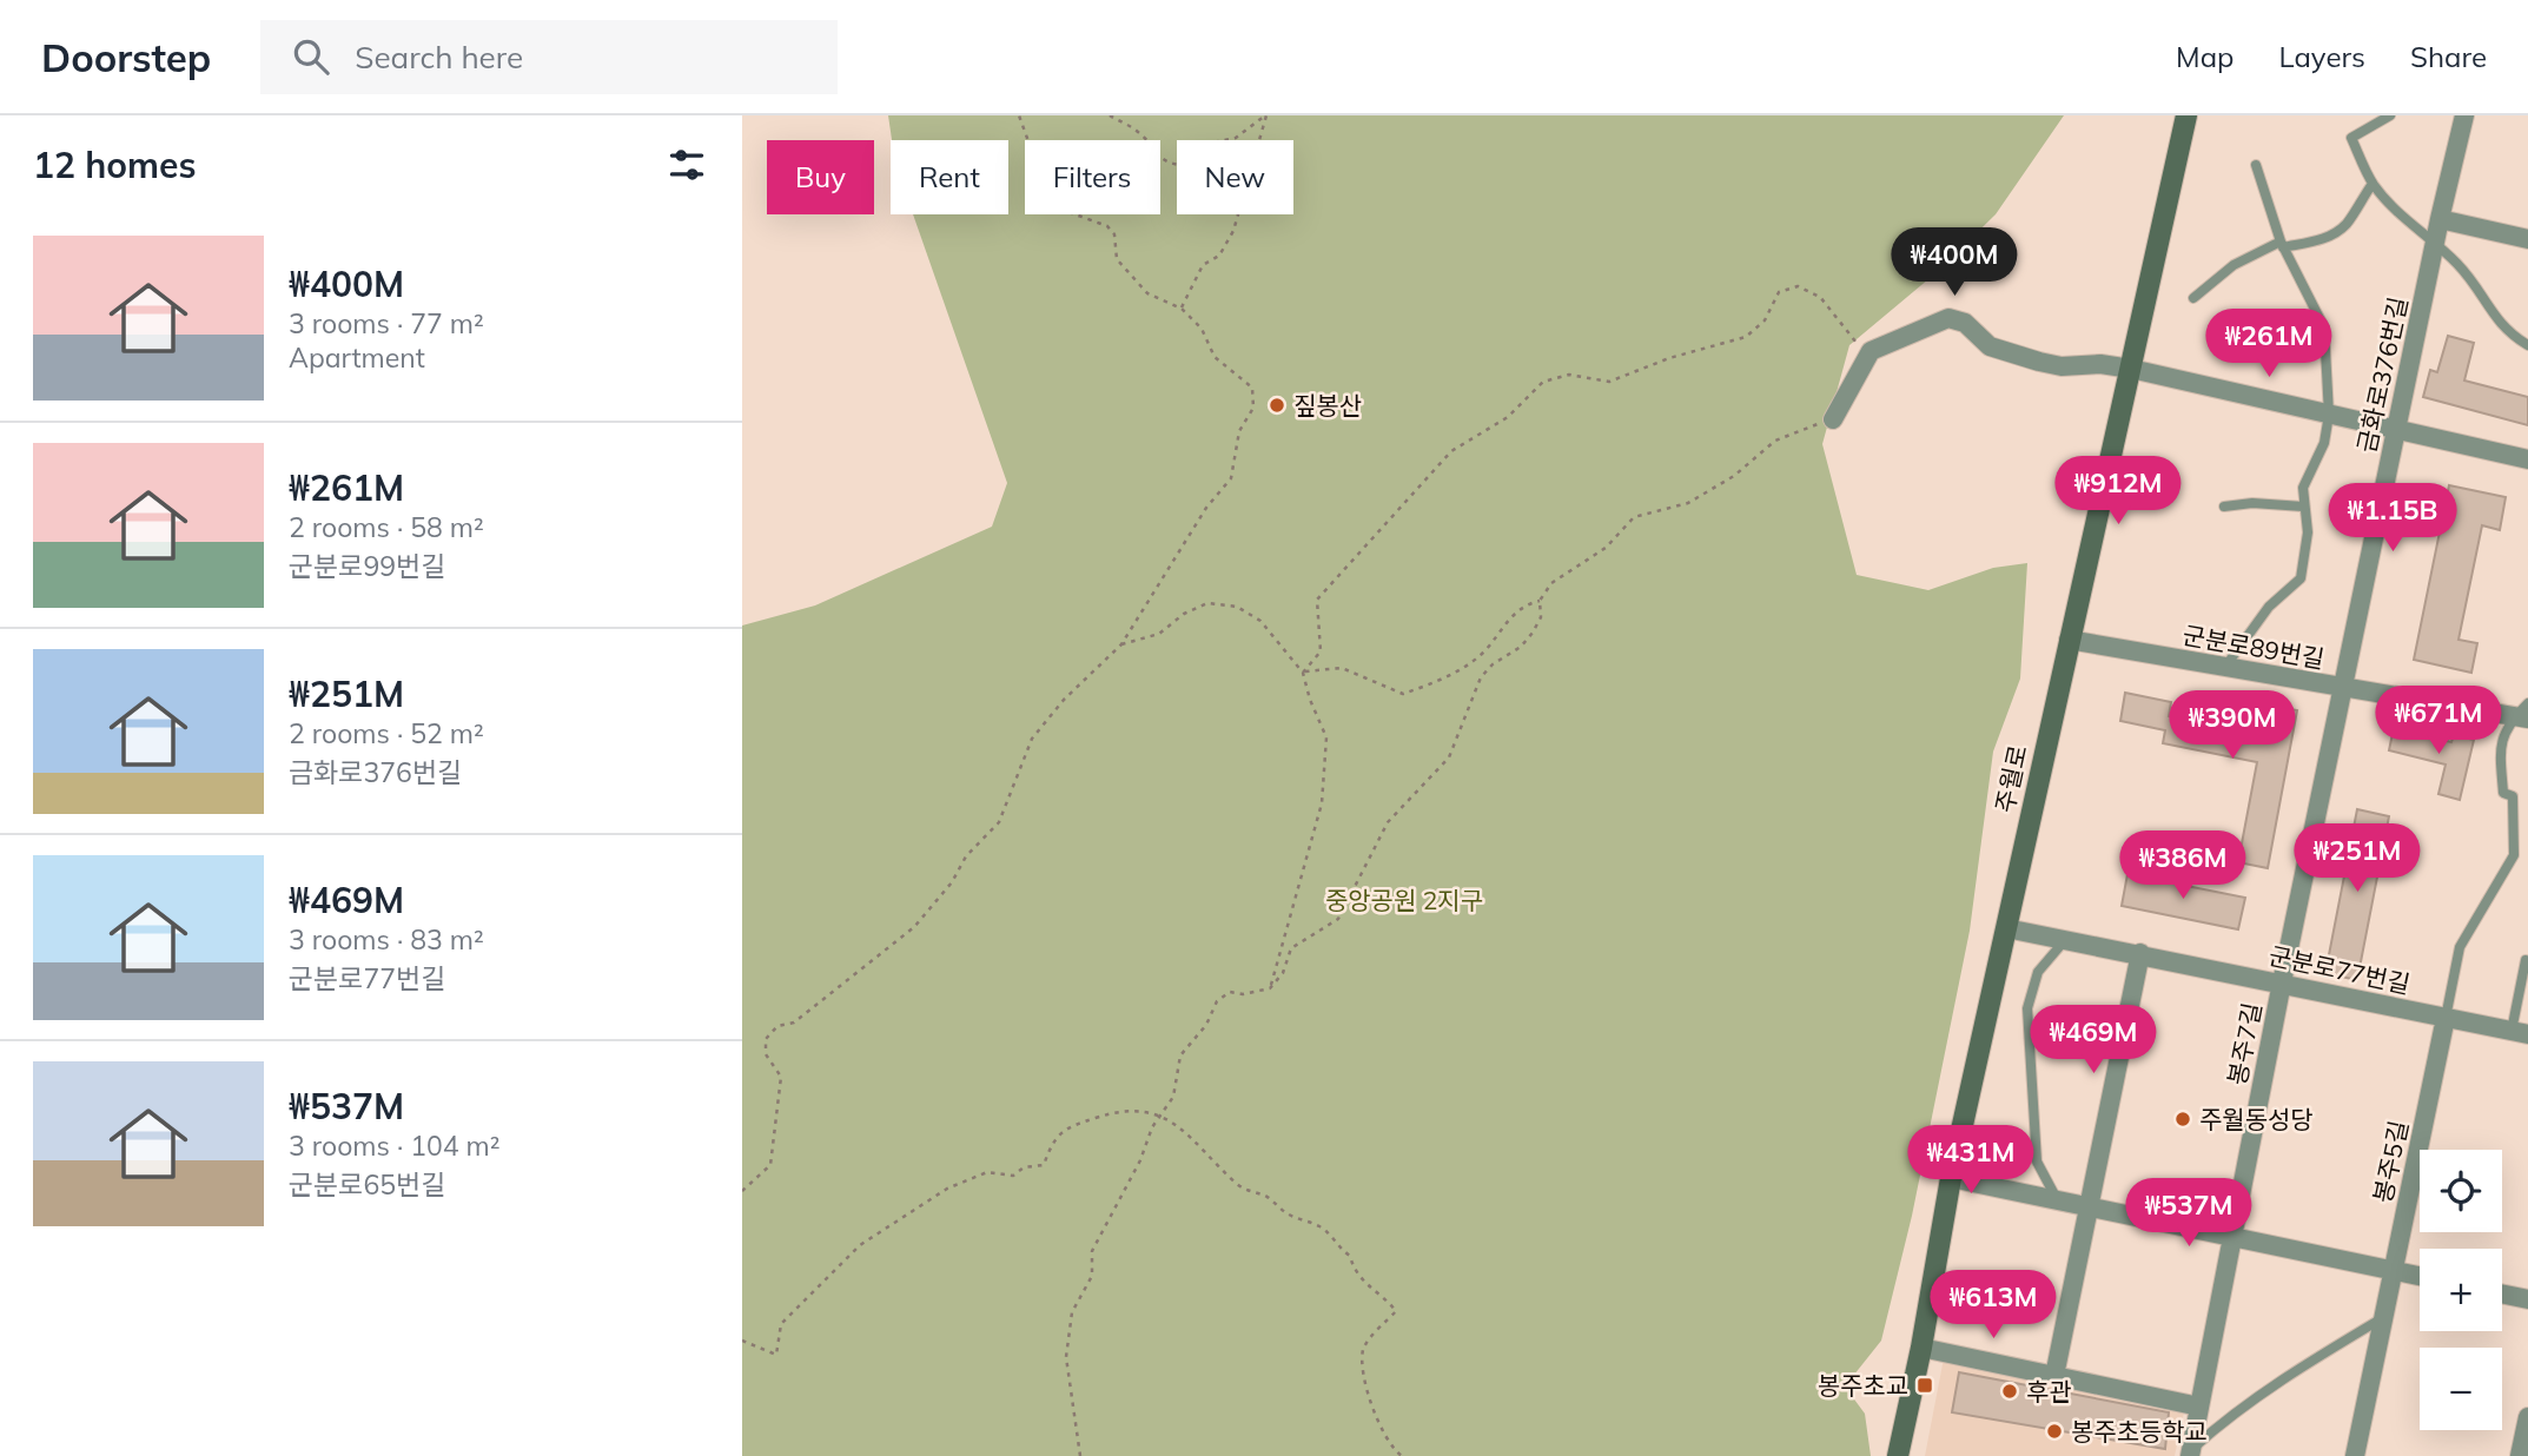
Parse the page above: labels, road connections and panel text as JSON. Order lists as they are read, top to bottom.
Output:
{
  "streets": {
    "street": [
      "금화로376번길",
      "군분로89번길",
      "주월로",
      "군분로77번길",
      "봉주7길",
      "봉주5길"
    ]
  },
  "crossings": [
    ["금화로376번길", "군분로89번길"],
    ["금화로376번길", "군분로77번길"],
    ["금화로376번길", "봉주7길"],
    ["군분로89번길", "주월로"],
    ["주월로", "군분로77번길"],
    ["군분로77번길", "봉주7길"],
    ["군분로77번길", "봉주5길"],
    ["봉주7길", "봉주5길"]
  ],
  "parks": ["중앙공원 2지구"],
  "places": {
    "other": [
      "짚봉산",
      "주월동성당",
      "후관",
      "봉주초등학교"
    ],
    "transit": ["봉주초교"]
  },
  "page": {
    "header": "Doorstep",
    "search": "Search here",
    "nav": ["Map", "Layers", "Share"],
    "heading": "12 homes",
    "chip": [
      "Buy",
      "Rent",
      "Filters",
      "New"
    ],
    "list": [
      {
        "name": "₩400M",
        "note": "3 rooms · 77 m² · Apartment"
      },
      {
        "name": "₩261M",
        "note": "2 rooms · 58 m² · 군분로99번길"
      },
      {
        "name": "₩251M",
        "note": "2 rooms · 52 m² · 금화로376번길"
      },
      {
        "name": "₩469M",
        "note": "3 rooms · 83 m² · 군분로77번길"
      },
      {
        "name": "₩537M",
        "note": "3 rooms · 104 m² · 군분로65번길"
      }
    ],
    "price": [
      "₩400M",
      "₩261M",
      "₩912M",
      "₩1.15B",
      "₩671M",
      "₩390M",
      "₩251M",
      "₩386M",
      "₩469M",
      "₩431M",
      "₩537M",
      "₩613M"
    ],
    "map_buttons": ["+", "−"]
  }
}
